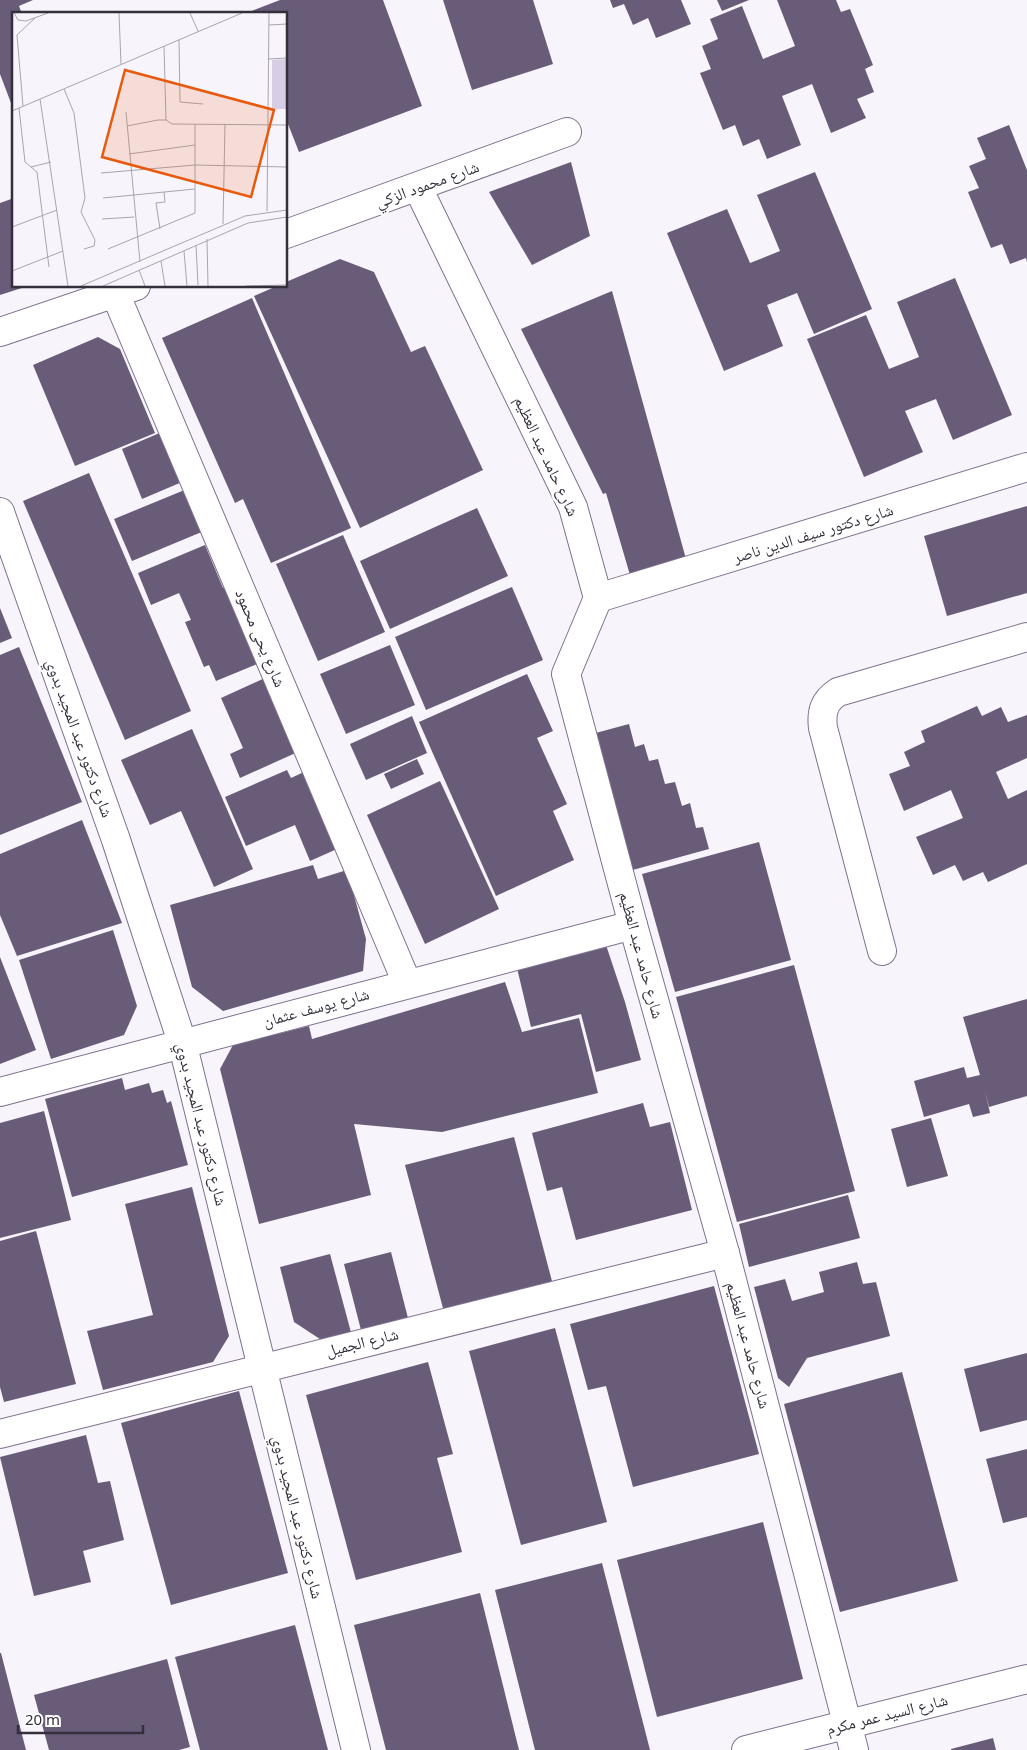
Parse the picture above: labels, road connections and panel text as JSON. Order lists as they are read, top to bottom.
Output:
{
  "streets": {
    "street": [
      "شارع محمود الزكي",
      "شارع حامد عبد العظيم",
      "شارع دكتور سيف الدين ناصر",
      "شارع يحى محمود",
      "شارع دكتور عبد المجيد بدوي",
      "شارع يوسف عثمان",
      "شارع الجميل",
      "شارع السيد عمر مكرم"
    ]
  },
  "crossings": [
    ["شارع محمود الزكي", "شارع حامد عبد العظيم"],
    ["شارع حامد عبد العظيم", "شارع دكتور سيف الدين ناصر"],
    ["شارع حامد عبد العظيم", "شارع يوسف عثمان"],
    ["شارع حامد عبد العظيم", "شارع الجميل"],
    ["شارع حامد عبد العظيم", "شارع السيد عمر مكرم"],
    ["شارع يحى محمود", "شارع يوسف عثمان"],
    ["شارع دكتور عبد المجيد بدوي", "شارع يوسف عثمان"],
    ["شارع دكتور عبد المجيد بدوي", "شارع الجميل"]
  ],
  "scale_bar": "20 m"
}
